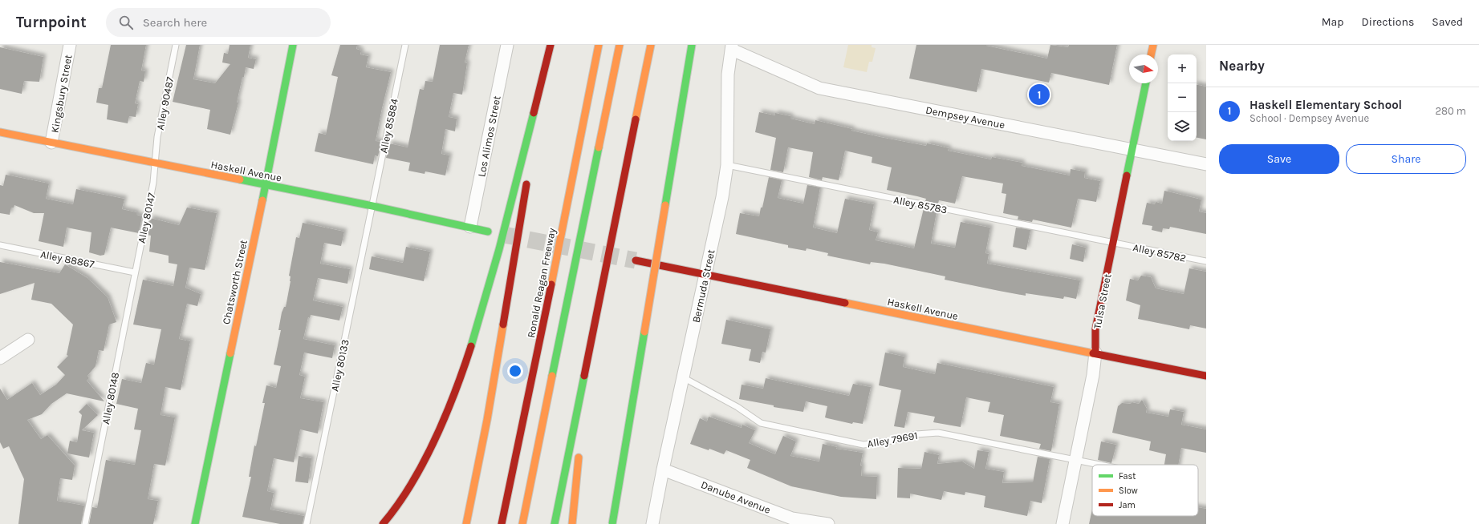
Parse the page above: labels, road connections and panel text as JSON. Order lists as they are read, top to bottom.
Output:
{
  "streets": {
    "main road": [
      "Haskell Avenue",
      "Chatsworth Street",
      "Ronald Reagan Freeway",
      "Tulsa Street"
    ],
    "street": [
      "Kingsbury Street",
      "Dempsey Avenue",
      "Los Alimos Street",
      "Bermuda Street",
      "Danube Avenue"
    ],
    "lane": [
      "Alley 90487",
      "Alley 85884",
      "Alley 85783",
      "Alley 80147",
      "Alley 85782",
      "Alley 88867",
      "Alley 80133",
      "Alley 80148",
      "Alley 79691"
    ]
  },
  "crossings": [
    ["Kingsbury Street", "Haskell Avenue"],
    ["Alley 90487", "Haskell Avenue"],
    ["Alley 90487", "Alley 80147"],
    ["Dempsey Avenue", "Bermuda Street"],
    ["Dempsey Avenue", "Tulsa Street"],
    ["Alley 85884", "Haskell Avenue"],
    ["Alley 85884", "Alley 80133"],
    ["Los Alimos Street", "Haskell Avenue"],
    ["Haskell Avenue", "Alley 80147"],
    ["Haskell Avenue", "Chatsworth Street"],
    ["Haskell Avenue", "Bermuda Street"],
    ["Haskell Avenue", "Tulsa Street"],
    ["Haskell Avenue", "Alley 80133"],
    ["Alley 85783", "Alley 85782"],
    ["Alley 85783", "Bermuda Street"],
    ["Alley 85783", "Tulsa Street"],
    ["Alley 80147", "Alley 88867"],
    ["Alley 80147", "Alley 80148"],
    ["Alley 85782", "Tulsa Street"],
    ["Alley 88867", "Alley 80148"],
    ["Bermuda Street", "Alley 79691"],
    ["Bermuda Street", "Danube Avenue"],
    ["Tulsa Street", "Alley 79691"]
  ],
  "legend": ["Fast", "Slow", "Jam"],
  "north": "right",
  "page": {
    "header": "Turnpoint",
    "search": "Search here",
    "nav": ["Map", "Directions", "Saved"],
    "heading": "Nearby",
    "map_buttons": ["+", "−"],
    "pins": "1",
    "list": [
      {
        "mark": "1",
        "name": "Haskell Elementary School",
        "note": "School · Dempsey Avenue",
        "value": "280 m"
      }
    ],
    "buttons": ["Save", "Share"]
  }
}
